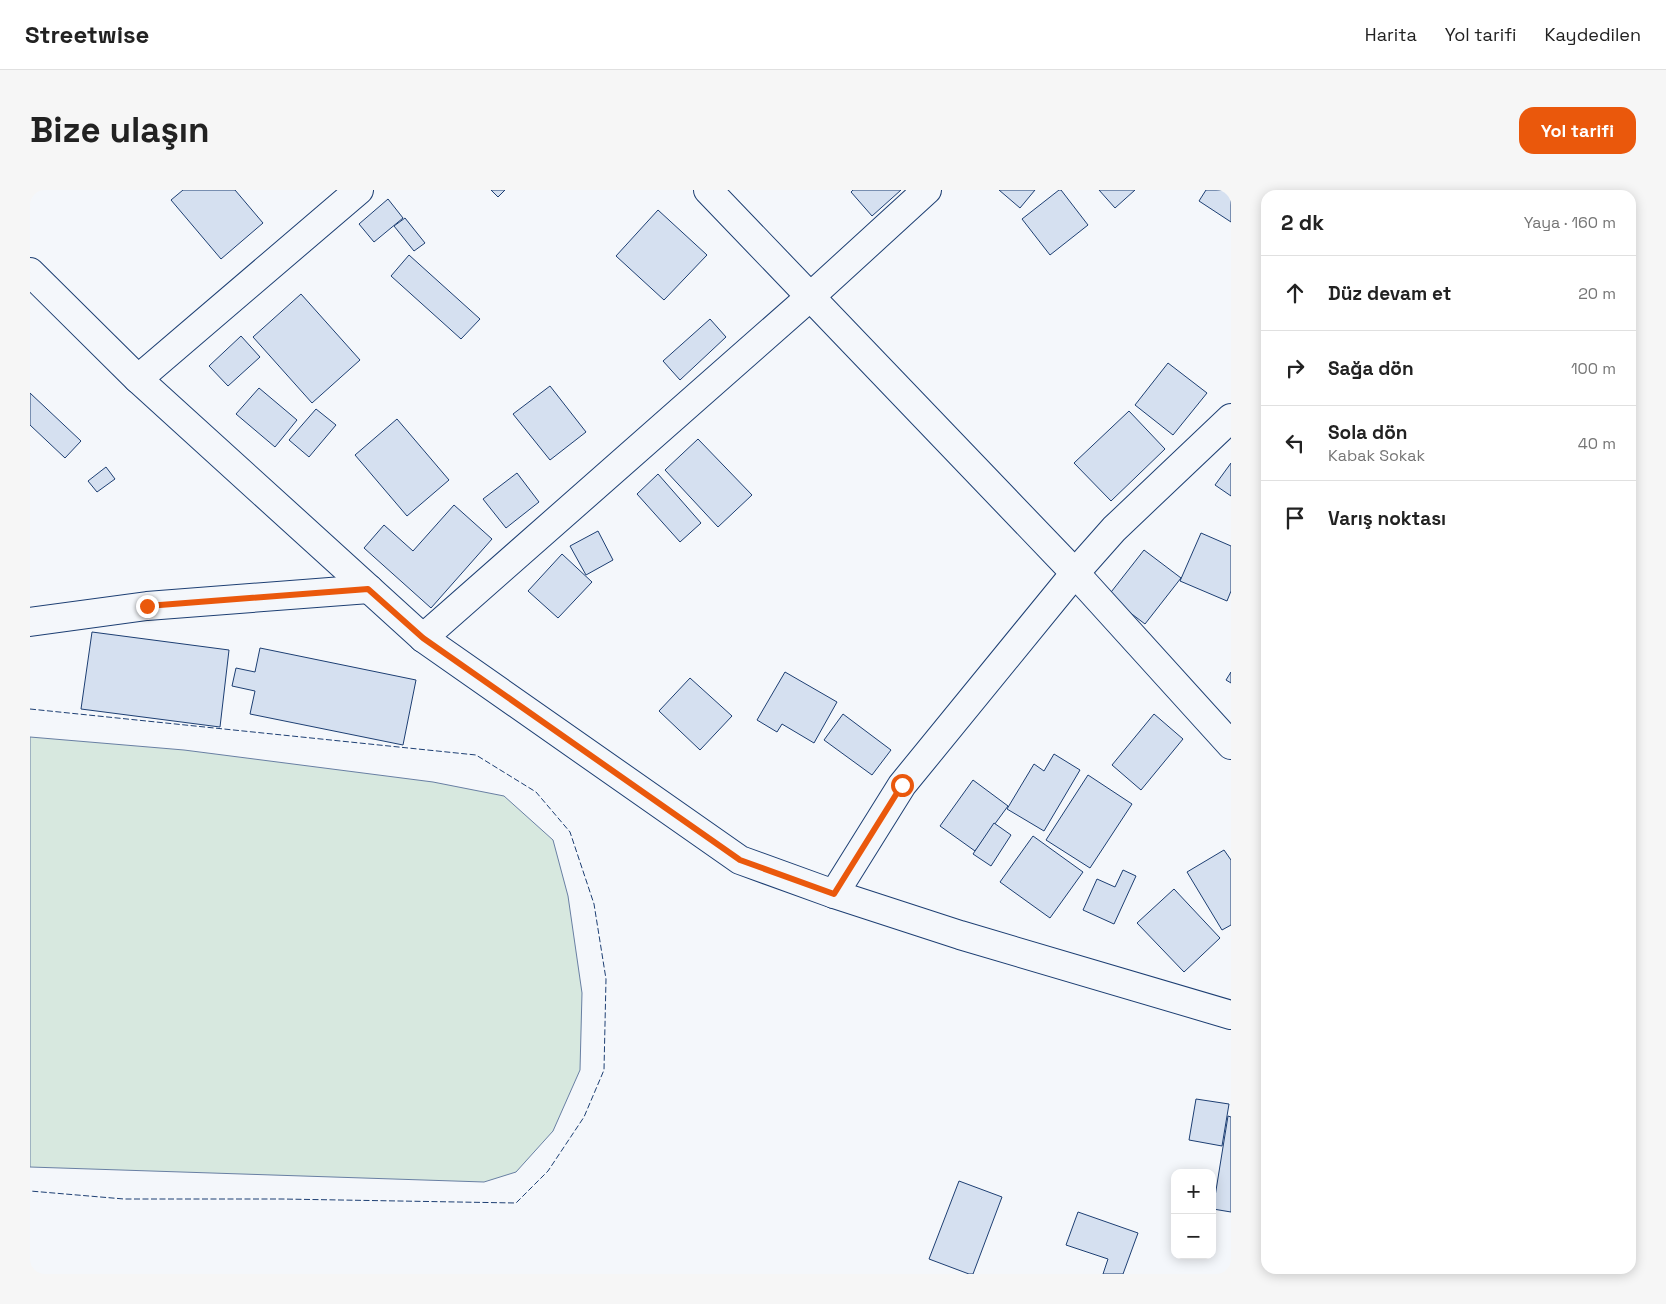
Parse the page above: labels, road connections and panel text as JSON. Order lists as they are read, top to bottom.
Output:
{
  "page": {
    "header": "Streetwise",
    "nav": ["Harita", "Yol tarifi", "Kaydedilen"],
    "buttons": "Yol tarifi",
    "title": "Bize ulaşın",
    "heading": ["2 dk", "Yaya · 160 m"],
    "list": [
      ["Düz devam et", "20 m"],
      ["Sağa dön", "100 m"],
      ["Sola dön", "Kabak Sokak", "40 m"],
      "Varış noktası"
    ],
    "map_buttons": ["+", "−"]
  }
}
